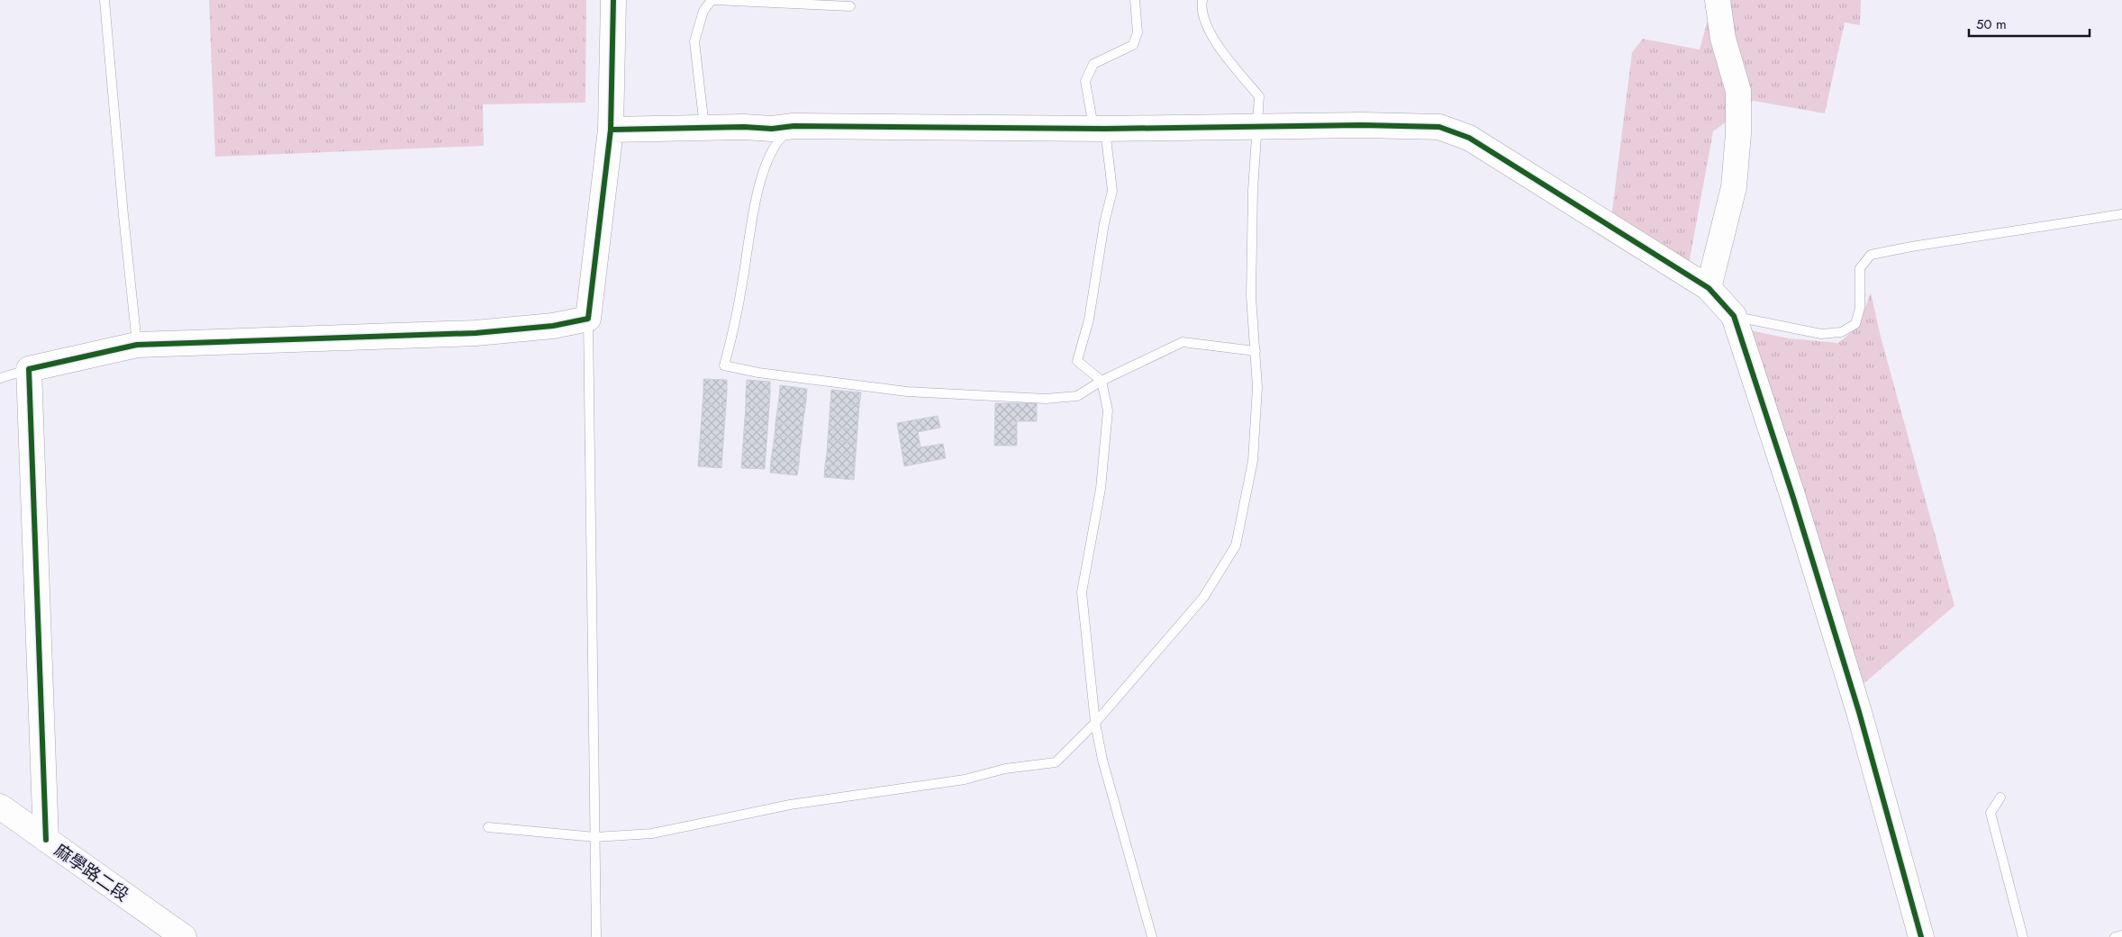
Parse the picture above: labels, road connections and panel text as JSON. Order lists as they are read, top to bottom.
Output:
{
  "streets": {
    "street": ["麻學路二段"]
  },
  "scale_bar": "50 m"
}
